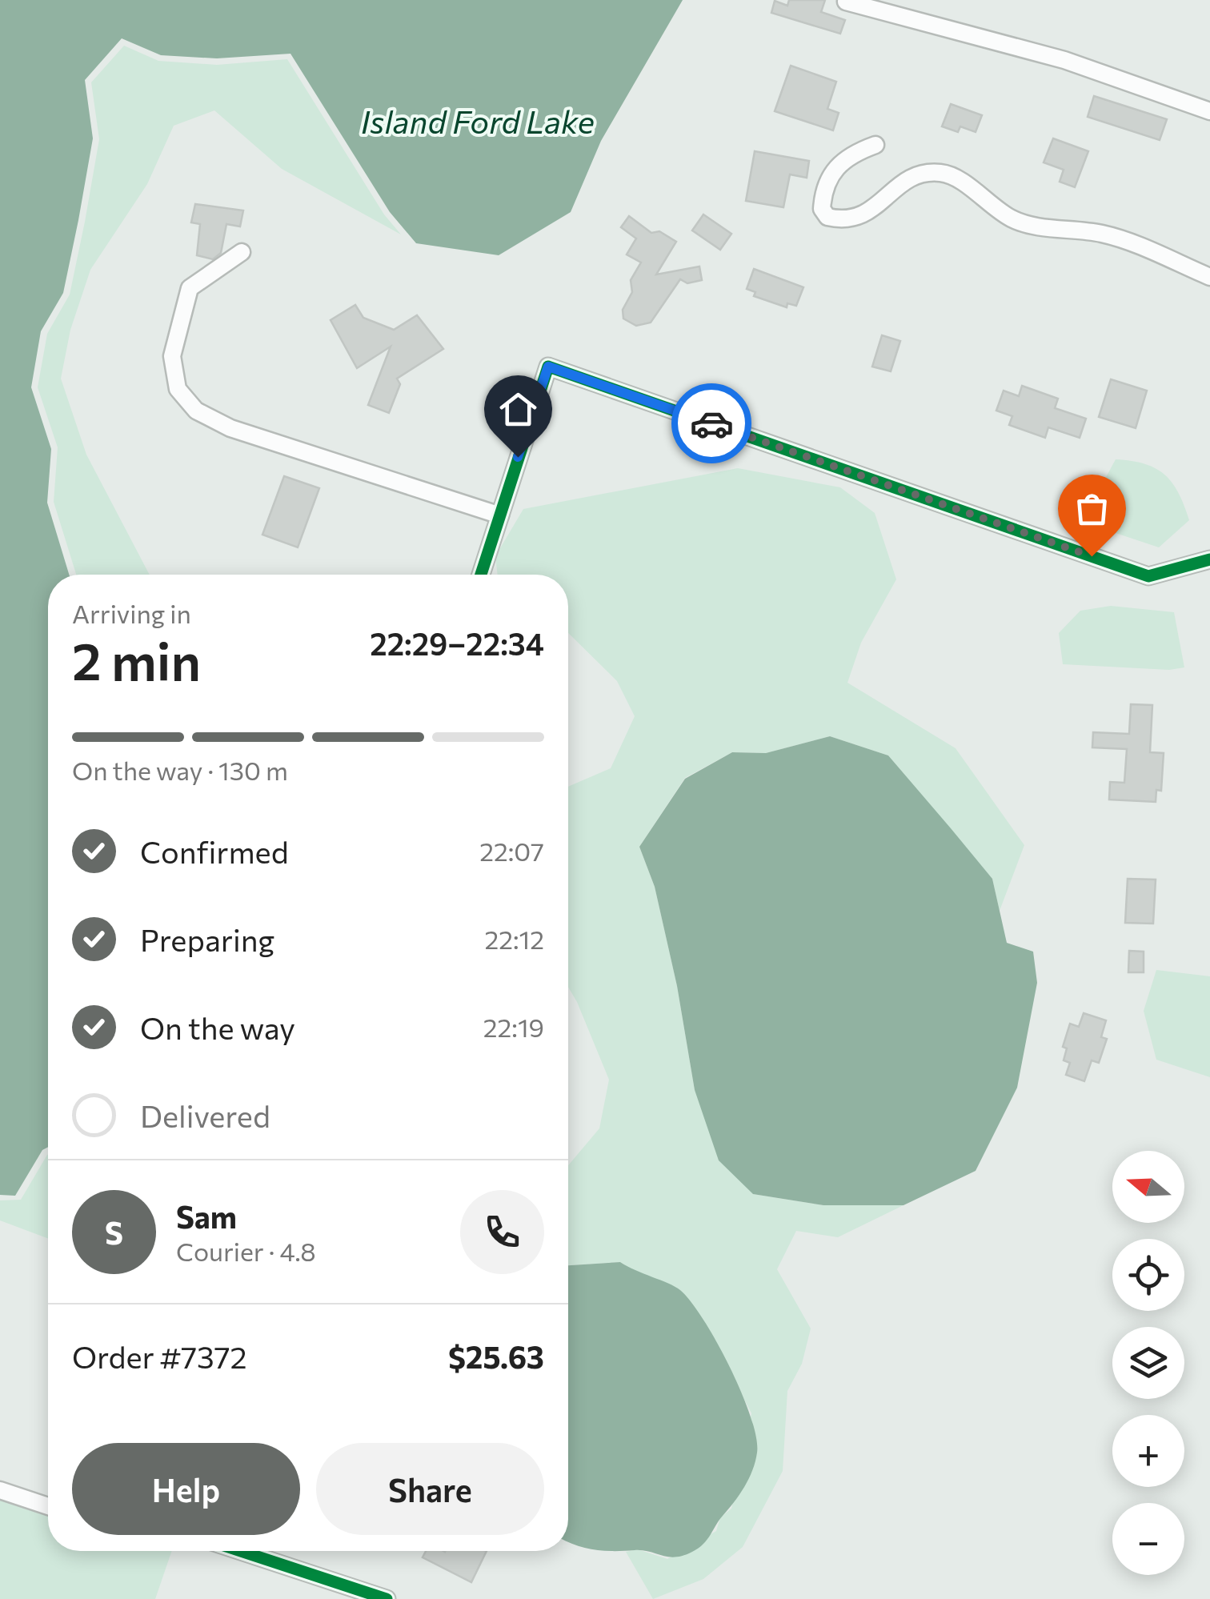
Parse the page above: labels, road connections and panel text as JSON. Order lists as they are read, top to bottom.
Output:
{
  "water": ["Island Ford Lake"],
  "north": "left",
  "page": {
    "heading": ["2 min", "Arriving in", "22:29–22:34"],
    "panel": [
      "Sam",
      "Courier · 4.8",
      "Order #7372",
      "$25.63"
    ],
    "bar": "On the way · 130 m",
    "list": [
      ["Confirmed", "22:07"],
      ["Preparing", "22:12"],
      ["On the way", "22:19"],
      "Delivered"
    ],
    "map_buttons": ["+", "−"],
    "round": "S",
    "buttons": ["Help", "Share"]
  }
}
